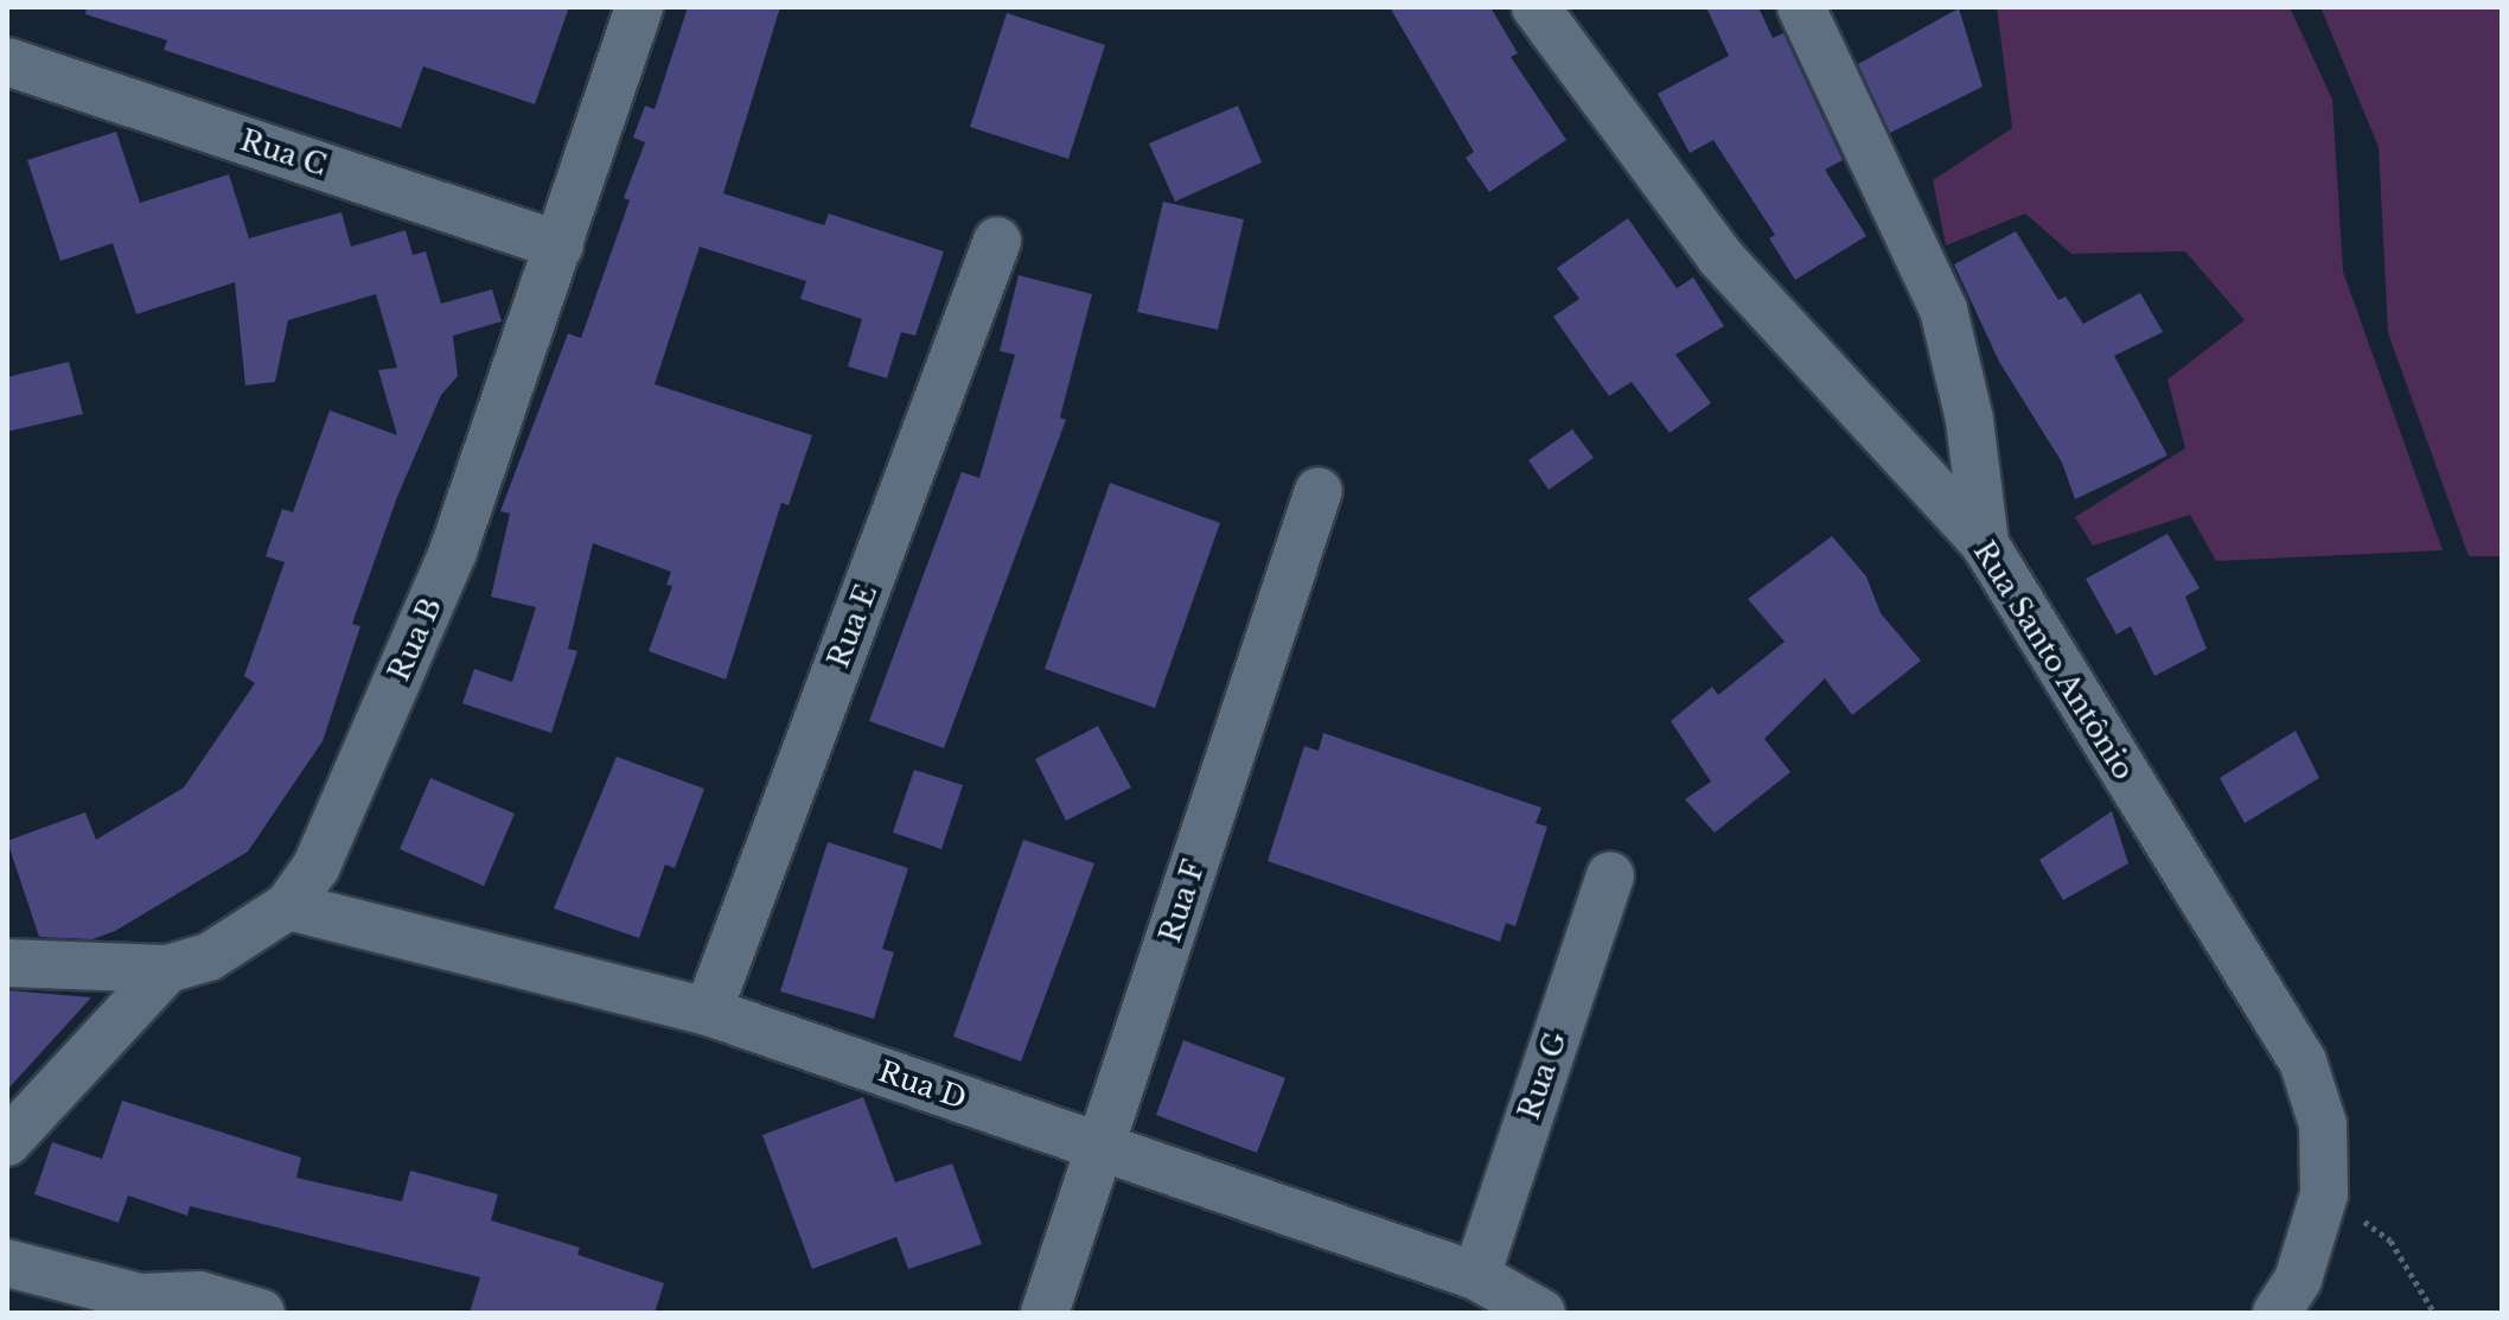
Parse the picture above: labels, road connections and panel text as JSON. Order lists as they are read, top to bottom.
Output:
{
  "streets": {
    "street": [
      "Rua C",
      "Rua E",
      "Rua B",
      "Rua Santo Antônio",
      "Rua F",
      "Rua G",
      "Rua D"
    ]
  },
  "crossings": [
    ["Rua C", "Rua B"],
    ["Rua E", "Rua D"],
    ["Rua B", "Rua D"],
    ["Rua F", "Rua D"],
    ["Rua G", "Rua D"]
  ]
}
